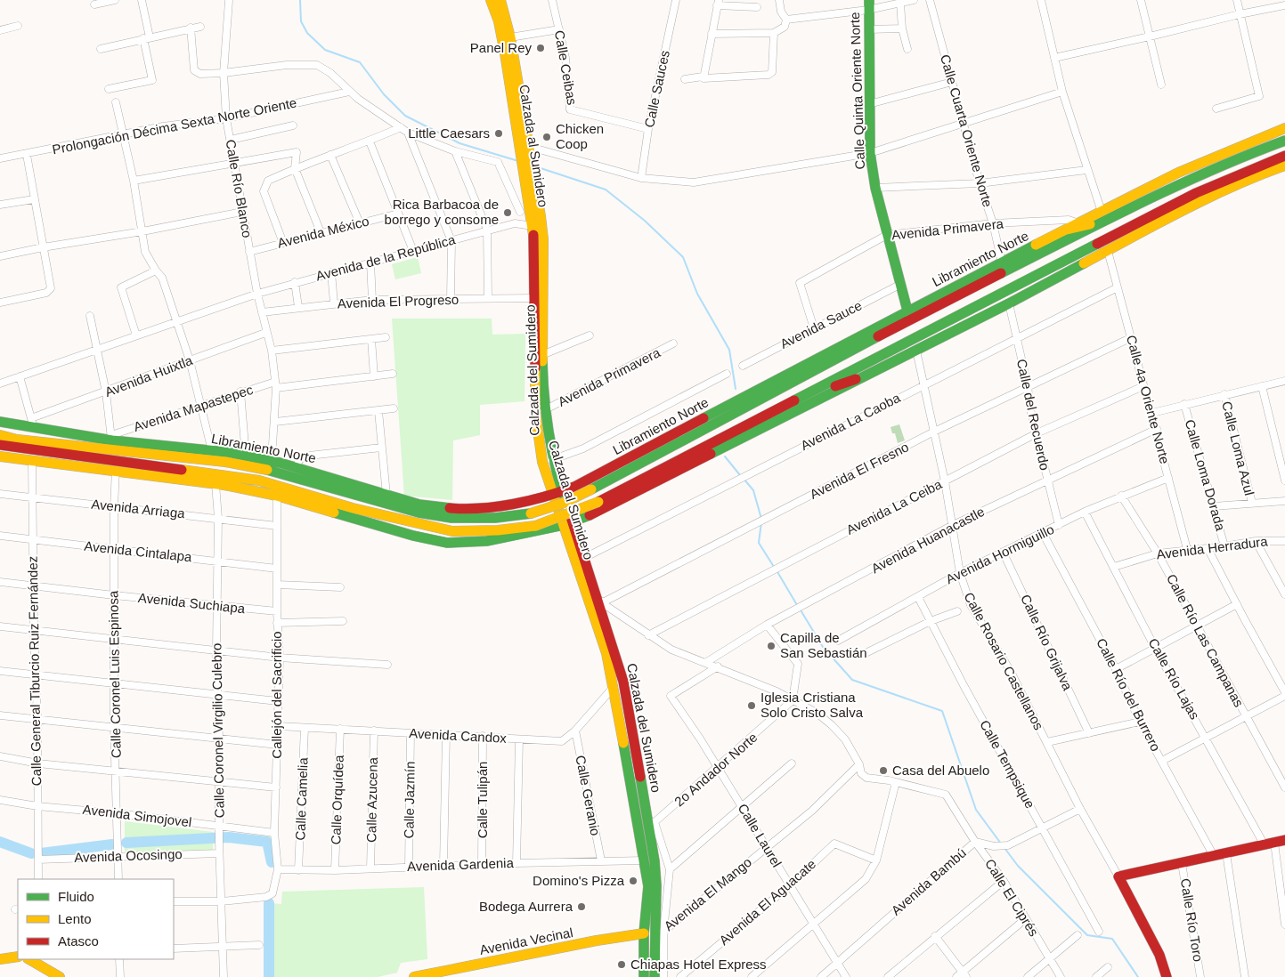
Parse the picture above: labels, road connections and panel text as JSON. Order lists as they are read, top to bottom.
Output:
{
  "streets": {
    "main road": [
      "Calle Quinta Oriente Norte",
      "Calzada al Sumidero",
      "Libramiento Norte",
      "Calzada del Sumidero",
      "Avenida Vecinal"
    ],
    "street": [
      "Calle Ceibas",
      "Calle Sauces",
      "Prolongación Décima Sexta Norte Oriente",
      "Calle Cuarta Oriente Norte",
      "Calle Río Blanco",
      "Avenida Primavera",
      "Avenida México",
      "Avenida de la República",
      "Avenida El Progreso",
      "Avenida Sauce",
      "Avenida Huixtla",
      "Calle 4a Oriente Norte",
      "Avenida Mapastepec",
      "Calle del Recuerdo",
      "Avenida La Caoba",
      "Calle Loma Azul",
      "Avenida El Fresno",
      "Calle Loma Dorada",
      "Avenida La Ceiba",
      "Avenida Arriaga",
      "Avenida Huanacastle",
      "Avenida Herradura",
      "Avenida Cintalapa",
      "Avenida Hormiguillo",
      "Avenida Suchiapa",
      "Calle Río Las Campanas",
      "Calle Río Grijalva",
      "Calle Rosario Castellanos",
      "Calle General Tiburcio Ruiz Fernández",
      "Calle Coronel Luis Espinosa",
      "Calle Río Lajas",
      "Callejón del Sacrificio",
      "Calle Río del Burrero",
      "Calle Coronel Virgilio Culebro",
      "Avenida Candox",
      "Calle Tempsique",
      "2o Andador Norte",
      "Calle Geranio",
      "Calle Camelia",
      "Calle Orquídea",
      "Calle Azucena",
      "Calle Jazmín",
      "Calle Tulipán",
      "Avenida Simojovel",
      "Calle Laurel",
      "Avenida Ocosingo",
      "Avenida Gardenia",
      "Avenida Bambú",
      "Avenida El Mango",
      "Calle El Ciprés",
      "Avenida El Aguacate",
      "Calle Río Toro"
    ]
  },
  "crossings": [
    ["Calle Ceibas", "Calle Sauces"],
    ["Calle Quinta Oriente Norte", "Avenida Primavera"],
    ["Calle Quinta Oriente Norte", "Libramiento Norte"],
    ["Calle Quinta Oriente Norte", "Avenida Sauce"],
    ["Prolongación Décima Sexta Norte Oriente", "Calle Río Blanco"],
    ["Calle Cuarta Oriente Norte", "Avenida Primavera"],
    ["Calle Cuarta Oriente Norte", "Libramiento Norte"],
    ["Calzada al Sumidero", "Avenida de la República"],
    ["Calzada al Sumidero", "Libramiento Norte"],
    ["Calzada al Sumidero", "Avenida El Progreso"],
    ["Calzada al Sumidero", "Calzada del Sumidero"],
    ["Calzada al Sumidero", "Avenida El Fresno"],
    ["Calzada al Sumidero", "Avenida Candox"],
    ["Calzada al Sumidero", "Avenida Gardenia"],
    ["Calzada al Sumidero", "Avenida Vecinal"],
    ["Calle Río Blanco", "Avenida México"],
    ["Avenida Primavera", "Libramiento Norte"],
    ["Avenida Primavera", "Avenida Sauce"],
    ["Avenida Primavera", "Calzada del Sumidero"],
    ["Libramiento Norte", "Calzada del Sumidero"],
    ["Libramiento Norte", "Avenida Huixtla"],
    ["Libramiento Norte", "Avenida Mapastepec"],
    ["Calzada del Sumidero", "Avenida La Caoba"],
    ["Calzada del Sumidero", "Avenida El Fresno"],
    ["Calzada del Sumidero", "2o Andador Norte"],
    ["Calzada del Sumidero", "Avenida El Mango"],
    ["Calle 4a Oriente Norte", "Avenida La Caoba"],
    ["Calle 4a Oriente Norte", "Avenida El Fresno"],
    ["Calle 4a Oriente Norte", "Avenida La Ceiba"],
    ["Calle 4a Oriente Norte", "Avenida Huanacastle"],
    ["Calle 4a Oriente Norte", "Avenida Herradura"],
    ["Calle 4a Oriente Norte", "Avenida Hormiguillo"],
    ["Calle del Recuerdo", "Avenida La Caoba"],
    ["Calle del Recuerdo", "Avenida El Fresno"],
    ["Calle del Recuerdo", "Avenida La Ceiba"],
    ["Calle del Recuerdo", "Avenida Huanacastle"],
    ["Calle del Recuerdo", "Avenida Hormiguillo"],
    ["Avenida La Caoba", "Calle Rosario Castellanos"],
    ["Avenida El Fresno", "Calle Rosario Castellanos"],
    ["Calle Loma Dorada", "Avenida Herradura"],
    ["Avenida La Ceiba", "Calle Rosario Castellanos"],
    ["Avenida Arriaga", "Calle General Tiburcio Ruiz Fernández"],
    ["Avenida Arriaga", "Calle Coronel Luis Espinosa"],
    ["Avenida Arriaga", "Callejón del Sacrificio"],
    ["Avenida Arriaga", "Calle Coronel Virgilio Culebro"],
    ["Avenida Huanacastle", "Calle Rosario Castellanos"],
    ["Avenida Herradura", "Calle Río Las Campanas"],
    ["Avenida Herradura", "Calle Río Lajas"],
    ["Avenida Cintalapa", "Calle General Tiburcio Ruiz Fernández"],
    ["Avenida Cintalapa", "Calle Coronel Luis Espinosa"],
    ["Avenida Cintalapa", "Callejón del Sacrificio"],
    ["Avenida Cintalapa", "Calle Coronel Virgilio Culebro"],
    ["Avenida Hormiguillo", "Calle Río Las Campanas"],
    ["Avenida Hormiguillo", "Calle Río Grijalva"],
    ["Avenida Hormiguillo", "Calle Rosario Castellanos"],
    ["Avenida Hormiguillo", "Calle Río Lajas"],
    ["Avenida Hormiguillo", "Calle Río del Burrero"],
    ["Avenida Hormiguillo", "Calle Tempsique"],
    ["Avenida Suchiapa", "Calle General Tiburcio Ruiz Fernández"],
    ["Avenida Suchiapa", "Calle Coronel Luis Espinosa"],
    ["Avenida Suchiapa", "Callejón del Sacrificio"],
    ["Avenida Suchiapa", "Calle Coronel Virgilio Culebro"],
    ["Calle Rosario Castellanos", "Avenida Bambú"],
    ["Calle General Tiburcio Ruiz Fernández", "Avenida Simojovel"],
    ["Calle General Tiburcio Ruiz Fernández", "Avenida Ocosingo"],
    ["Calle Coronel Luis Espinosa", "Avenida Simojovel"],
    ["Calle Coronel Luis Espinosa", "Avenida Ocosingo"],
    ["Callejón del Sacrificio", "Calle Coronel Virgilio Culebro"],
    ["Callejón del Sacrificio", "Avenida Candox"],
    ["Callejón del Sacrificio", "Avenida Simojovel"],
    ["Callejón del Sacrificio", "Avenida Gardenia"],
    ["Calle Coronel Virgilio Culebro", "Avenida Simojovel"],
    ["Calle Coronel Virgilio Culebro", "Avenida Ocosingo"],
    ["Avenida Candox", "Calle Geranio"],
    ["Avenida Candox", "Calle Camelia"],
    ["Avenida Candox", "Calle Orquídea"],
    ["Avenida Candox", "Calle Azucena"],
    ["Avenida Candox", "Calle Jazmín"],
    ["Avenida Candox", "Calle Tulipán"],
    ["Calle Tempsique", "Avenida Bambú"],
    ["2o Andador Norte", "Calle Laurel"],
    ["Calle Geranio", "Avenida Gardenia"],
    ["Calle Camelia", "Avenida Gardenia"],
    ["Calle Orquídea", "Avenida Gardenia"],
    ["Calle Azucena", "Avenida Gardenia"],
    ["Calle Jazmín", "Avenida Gardenia"],
    ["Calle Tulipán", "Avenida Gardenia"],
    ["Calle Laurel", "Avenida Bambú"],
    ["Calle Laurel", "Avenida El Mango"],
    ["Calle Laurel", "Avenida El Aguacate"],
    ["Avenida Bambú", "Calle El Ciprés"],
    ["Avenida El Mango", "Calle El Ciprés"]
  ],
  "places": [
    "Panel Rey",
    "Little Caesars",
    "Chicken Coop",
    "Rica Barbacoa de borrego y consome",
    "Capilla de San Sebastián",
    "Iglesia Cristiana Solo Cristo Salva",
    "Casa del Abuelo",
    "Domino's Pizza",
    "Bodega Aurrera",
    "Chiapas Hotel Express"
  ],
  "legend": ["Fluido", "Lento", "Atasco"]
}
